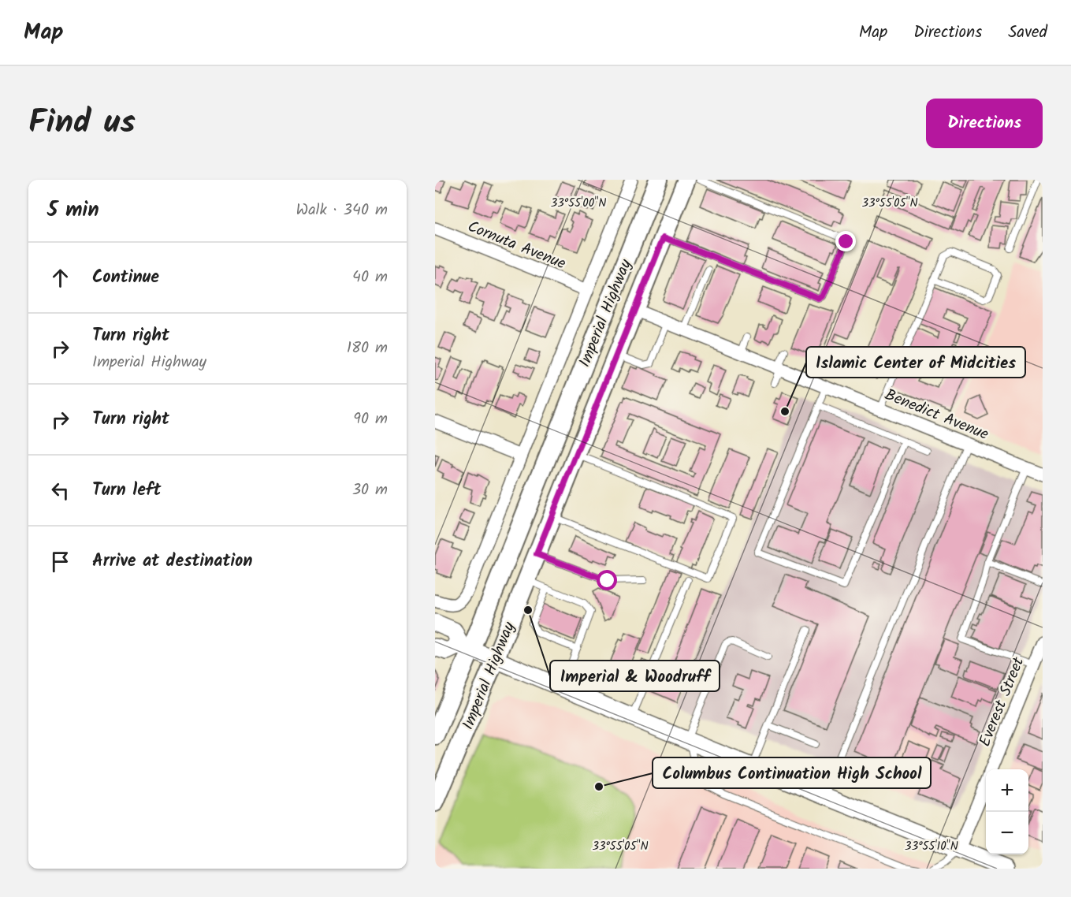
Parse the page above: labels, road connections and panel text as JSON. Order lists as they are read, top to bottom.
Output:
{
  "streets": {
    "main road": ["Imperial Highway"],
    "street": ["Cornuta Avenue", "Benedict Avenue", "Everest Street"]
  },
  "crossings": [
    ["Cornuta Avenue", "Imperial Highway"],
    ["Imperial Highway", "Benedict Avenue"]
  ],
  "places": ["Islamic Center of Midcities", "Imperial & Woodruff", "Columbus Continuation High School"],
  "page": {
    "header": "Map",
    "nav": ["Map", "Directions", "Saved"],
    "title": "Find us",
    "buttons": "Directions",
    "heading": ["5 min", "Walk · 340 m"],
    "list": [
      ["Continue", "40 m"],
      ["Turn right", "Imperial Highway", "180 m"],
      ["Turn right", "90 m"],
      ["Turn left", "30 m"],
      "Arrive at destination"
    ],
    "map_buttons": ["+", "−"]
  },
  "coordinates": ["33°55'00\"N", "33°55'05\"N", "33°55'10\"N"]
}
